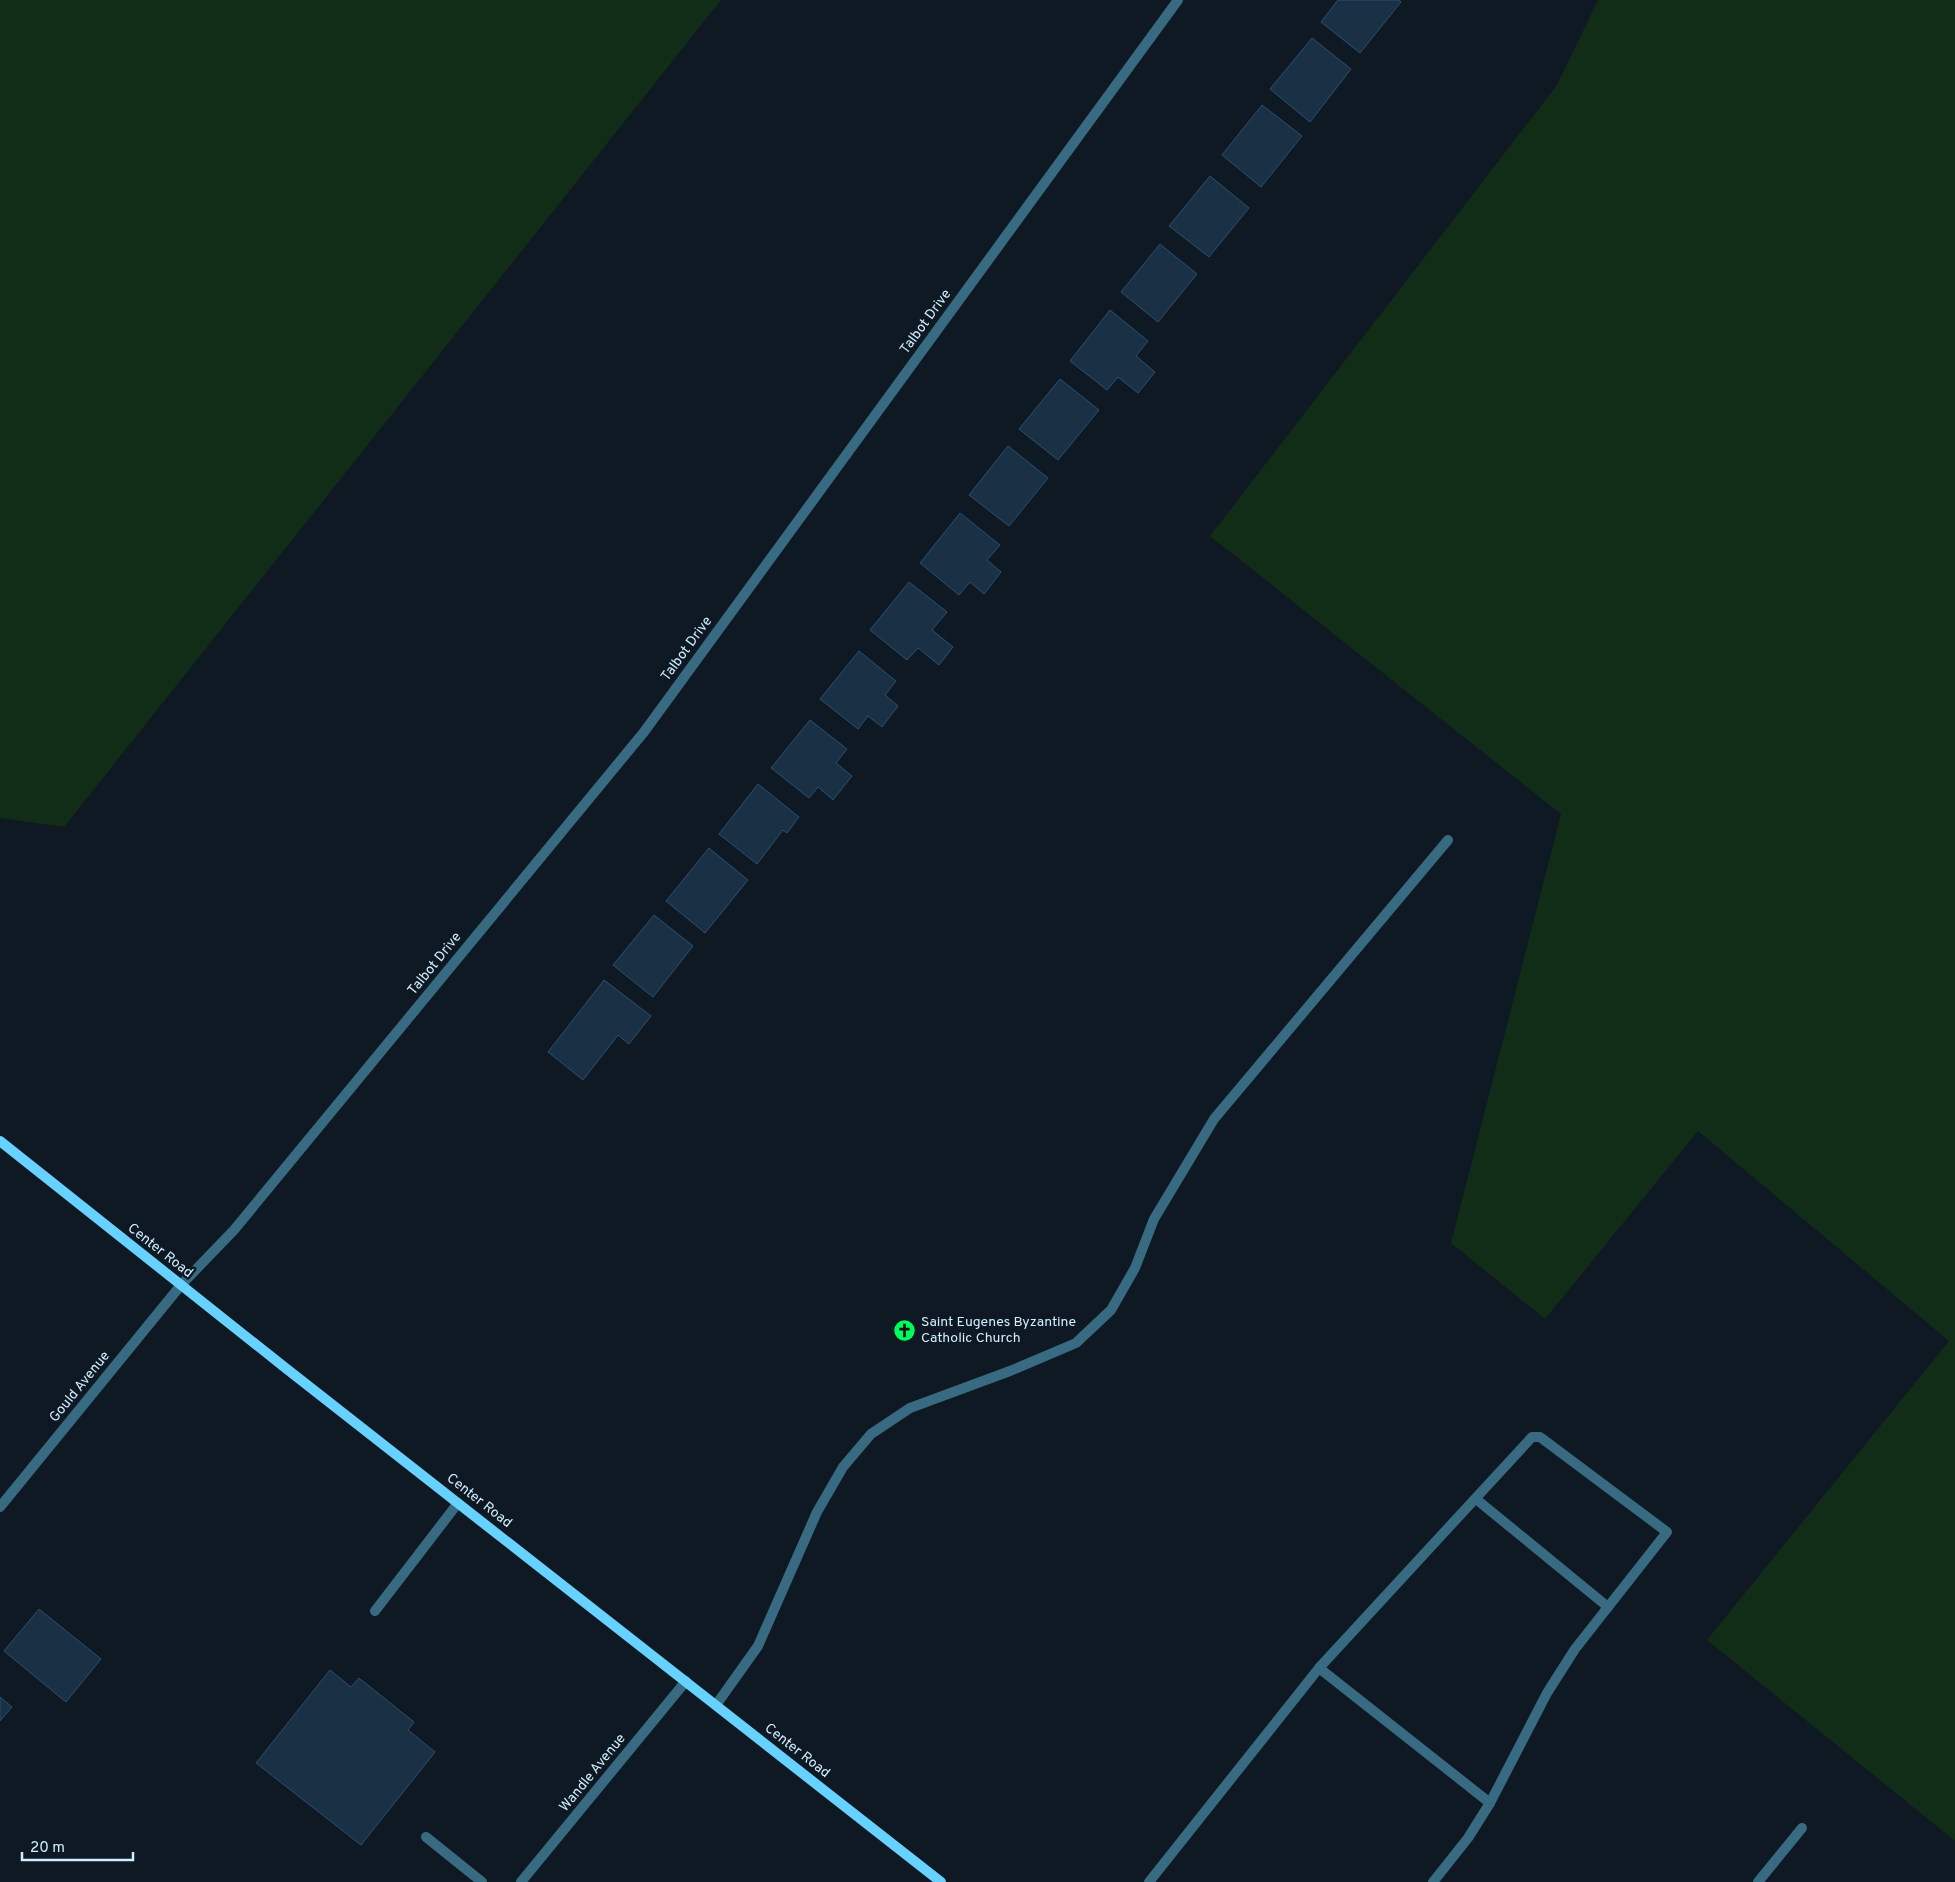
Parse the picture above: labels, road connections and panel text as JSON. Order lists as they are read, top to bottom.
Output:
{
  "streets": {
    "main road": ["Center Road"],
    "street": ["Talbot Drive", "Gould Avenue", "Wandle Avenue"]
  },
  "crossings": [
    ["Talbot Drive", "Center Road"],
    ["Talbot Drive", "Gould Avenue"],
    ["Center Road", "Gould Avenue"],
    ["Center Road", "Wandle Avenue"]
  ],
  "places": {
    "church": ["Saint Eugenes Byzantine Catholic Church"]
  },
  "scale_bar": "20 m"
}
